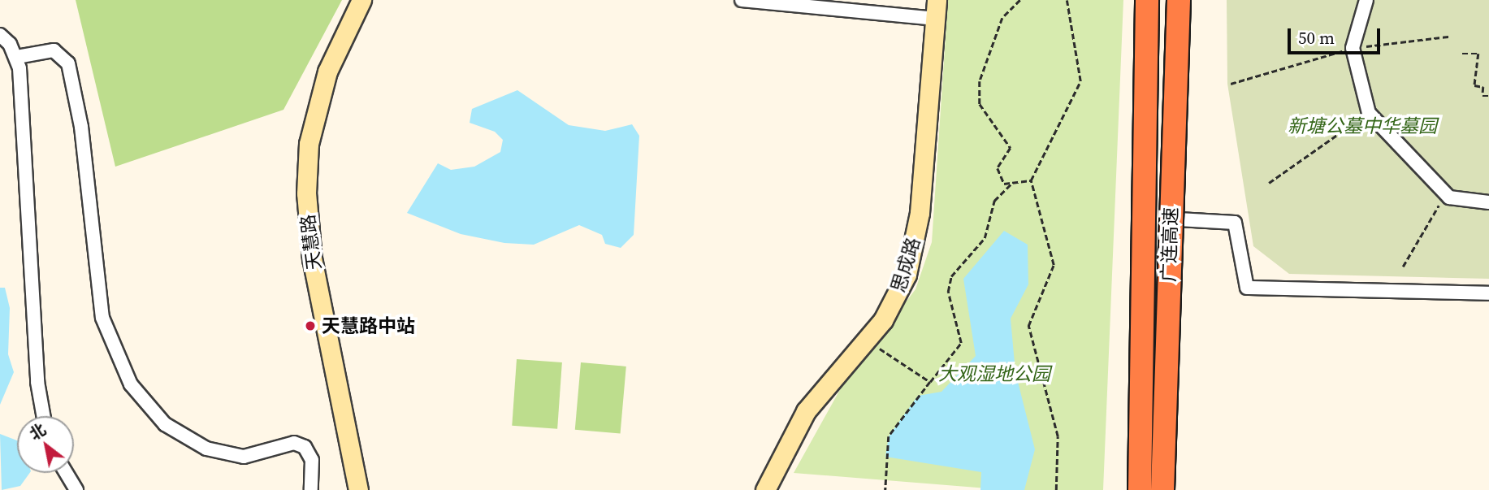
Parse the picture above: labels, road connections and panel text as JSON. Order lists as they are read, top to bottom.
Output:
{
  "streets": {
    "highway": ["广连高速"],
    "street": ["天慧路", "思成路"]
  },
  "parks": ["新塘公墓中华墓园", "大观湿地公园"],
  "places": ["天慧路中站"],
  "scale_bar": "50 m",
  "north": "top left"
}
